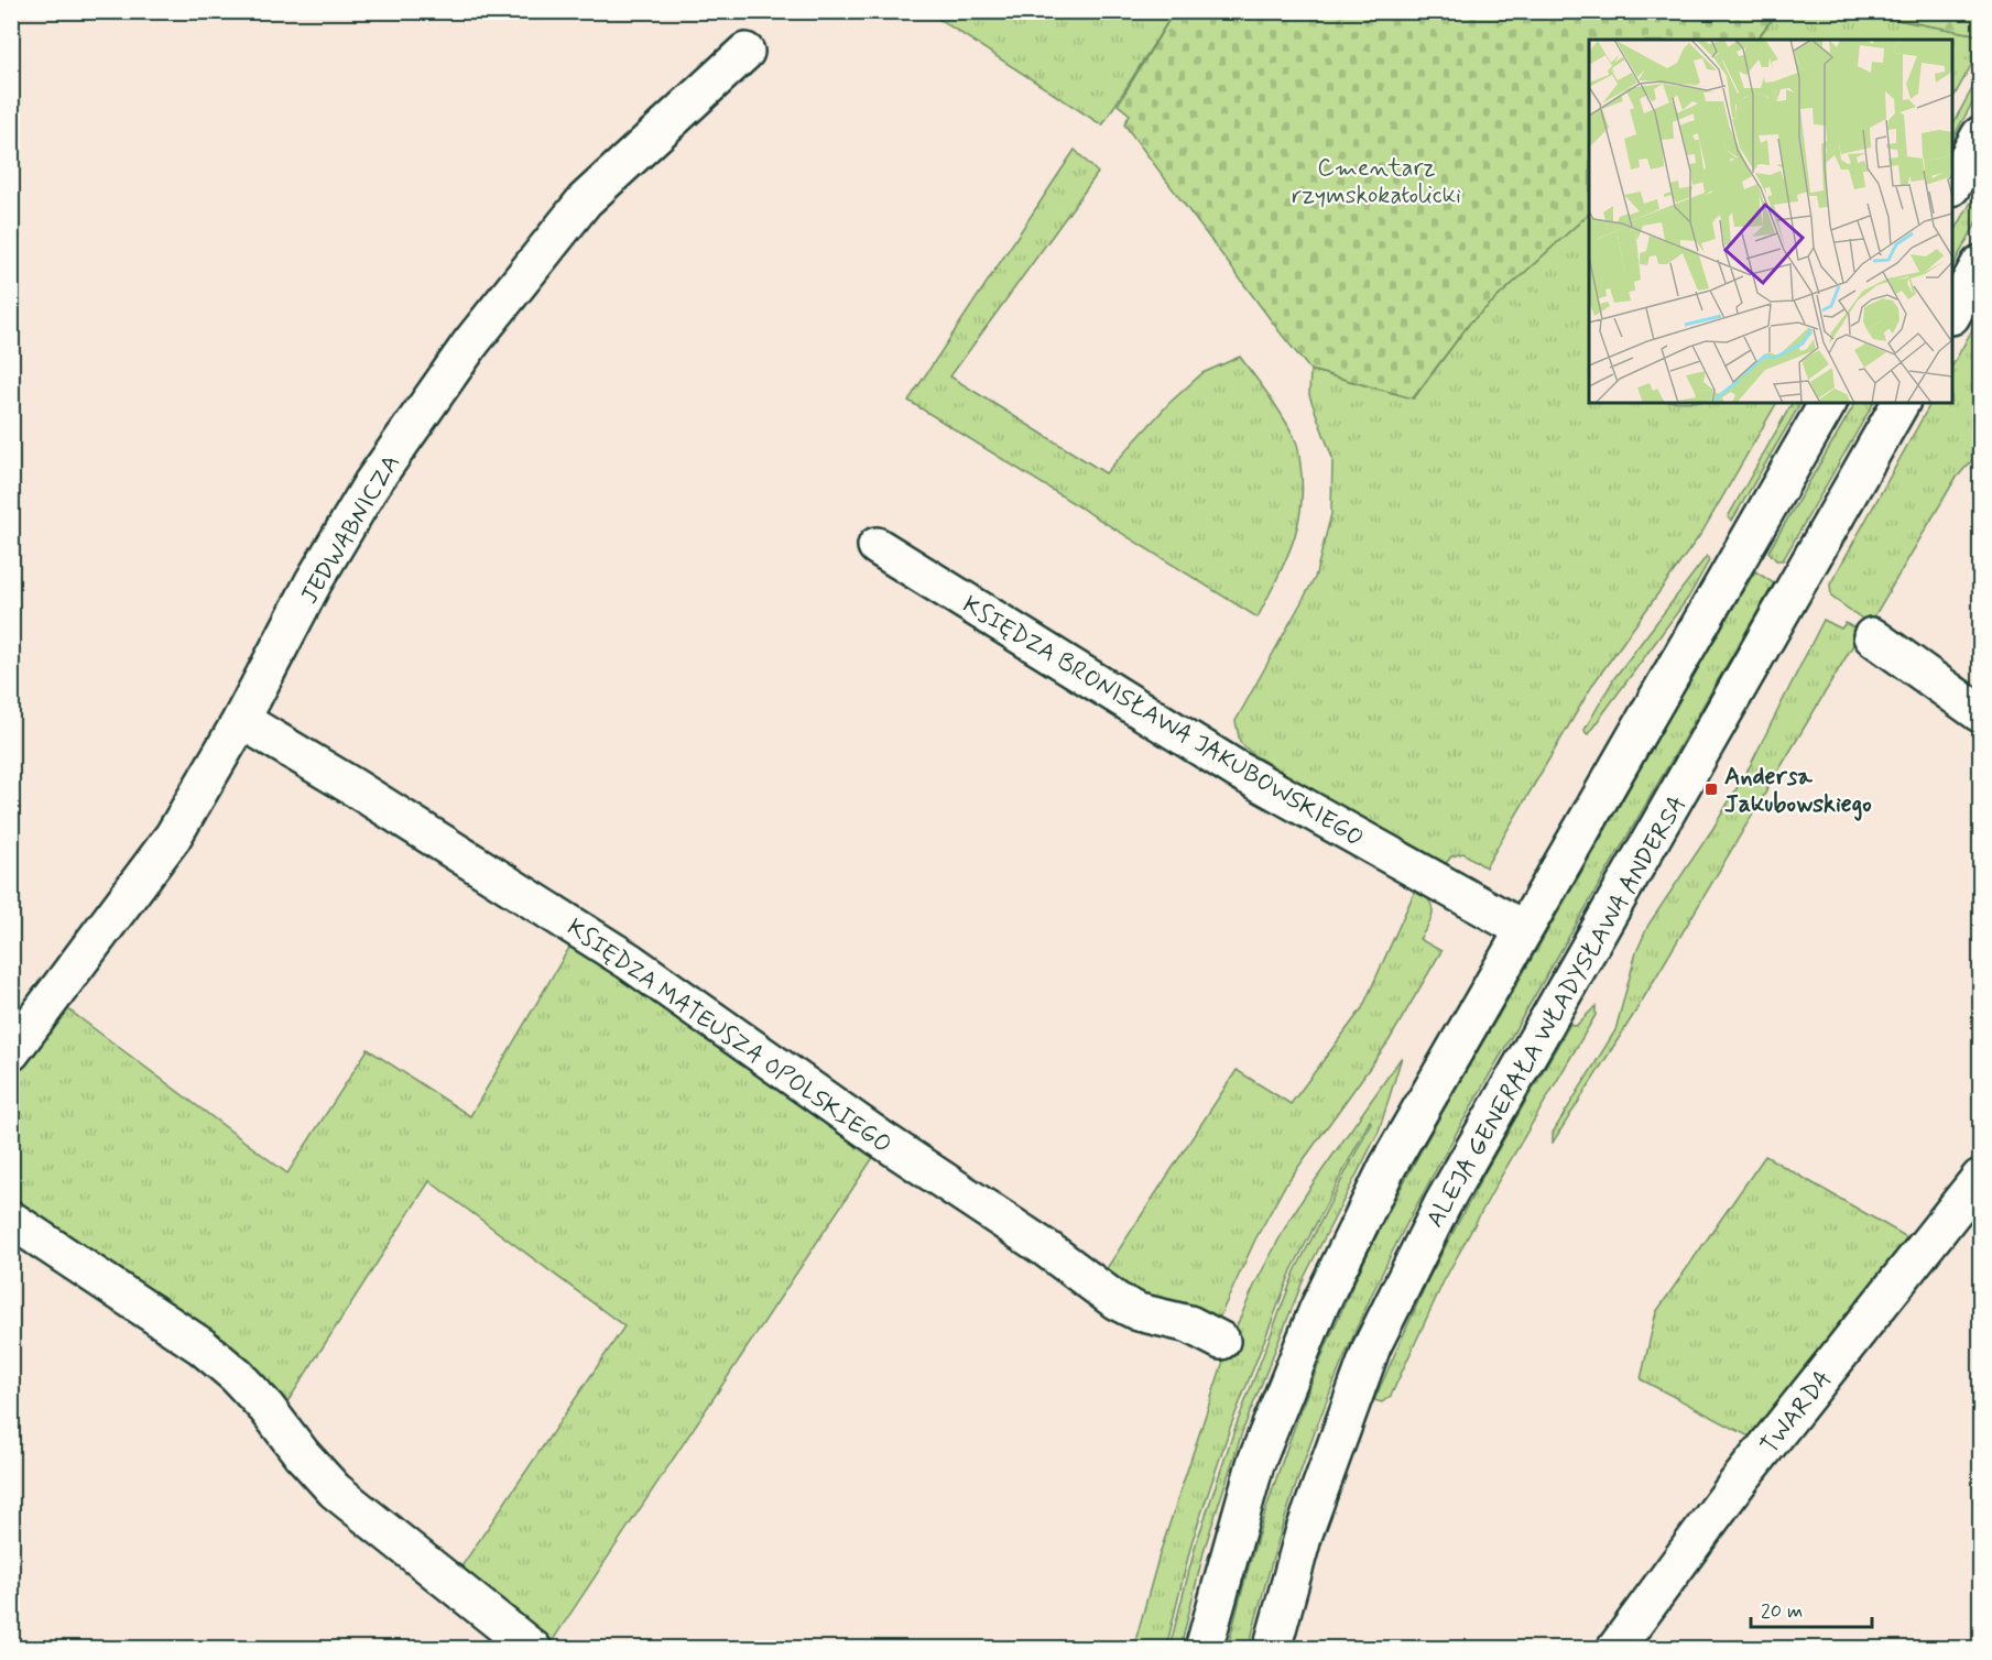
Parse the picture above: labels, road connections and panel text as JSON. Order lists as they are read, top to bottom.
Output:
{
  "streets": {
    "street": [
      "JEDWABNICZA",
      "KSIĘDZA BRONISŁAWA JAKUBOWSKIEGO",
      "ALEJA GENERAŁA WŁADYSŁAWA ANDERSA",
      "KSIĘDZA MATEUSZA OPOLSKIEGO",
      "TWARDA"
    ]
  },
  "crossings": [
    ["JEDWABNICZA", "KSIĘDZA MATEUSZA OPOLSKIEGO"]
  ],
  "parks": ["Cmentarz rzymskokatolicki"],
  "places": {
    "transit": ["Andersa Jakubowskiego"]
  },
  "scale_bar": "20 m"
}
